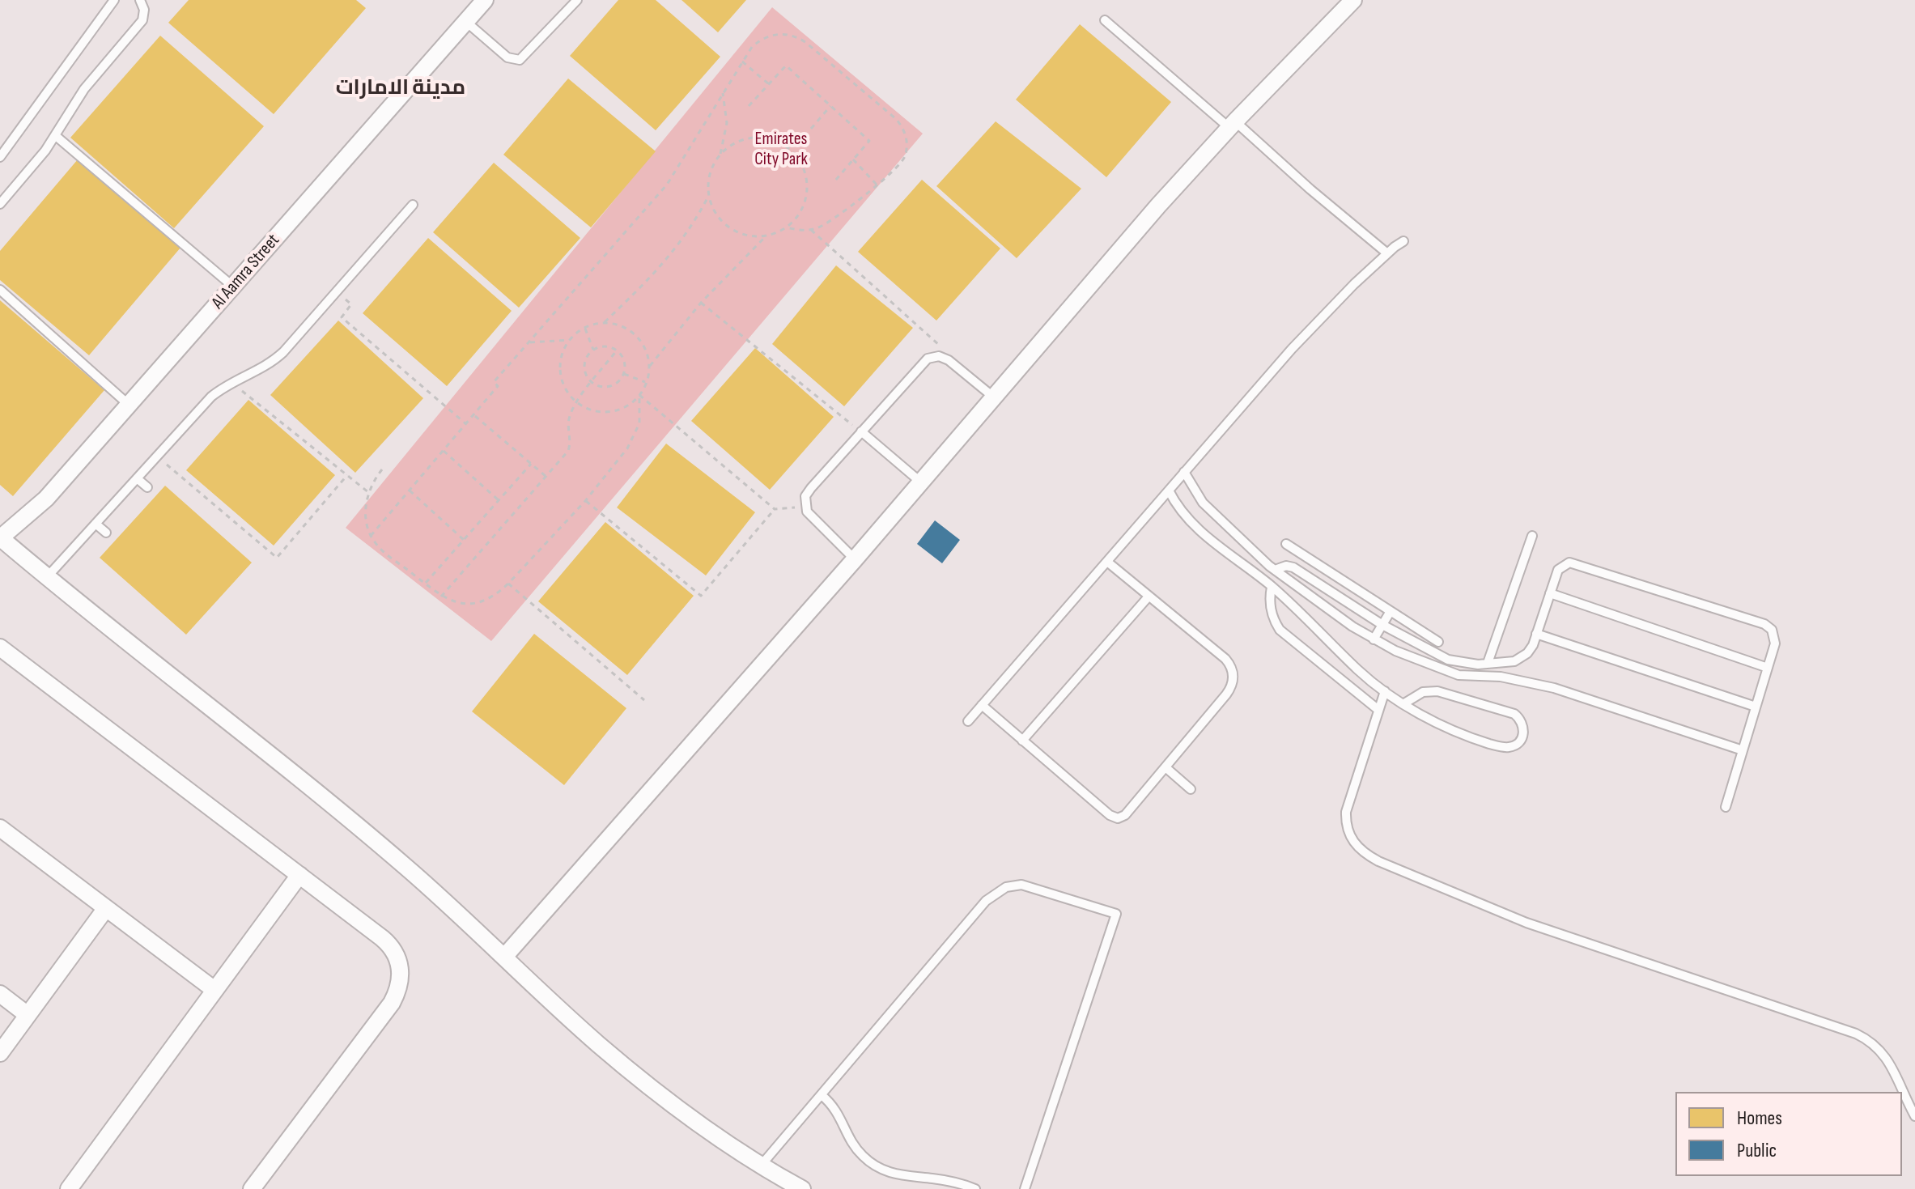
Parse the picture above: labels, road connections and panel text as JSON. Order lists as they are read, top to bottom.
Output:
{
  "streets": {
    "street": ["Al Aamra Street"]
  },
  "districts": ["مدينة الامارات"],
  "parks": ["Emirates City Park"],
  "legend": ["Homes", "Public"]
}
